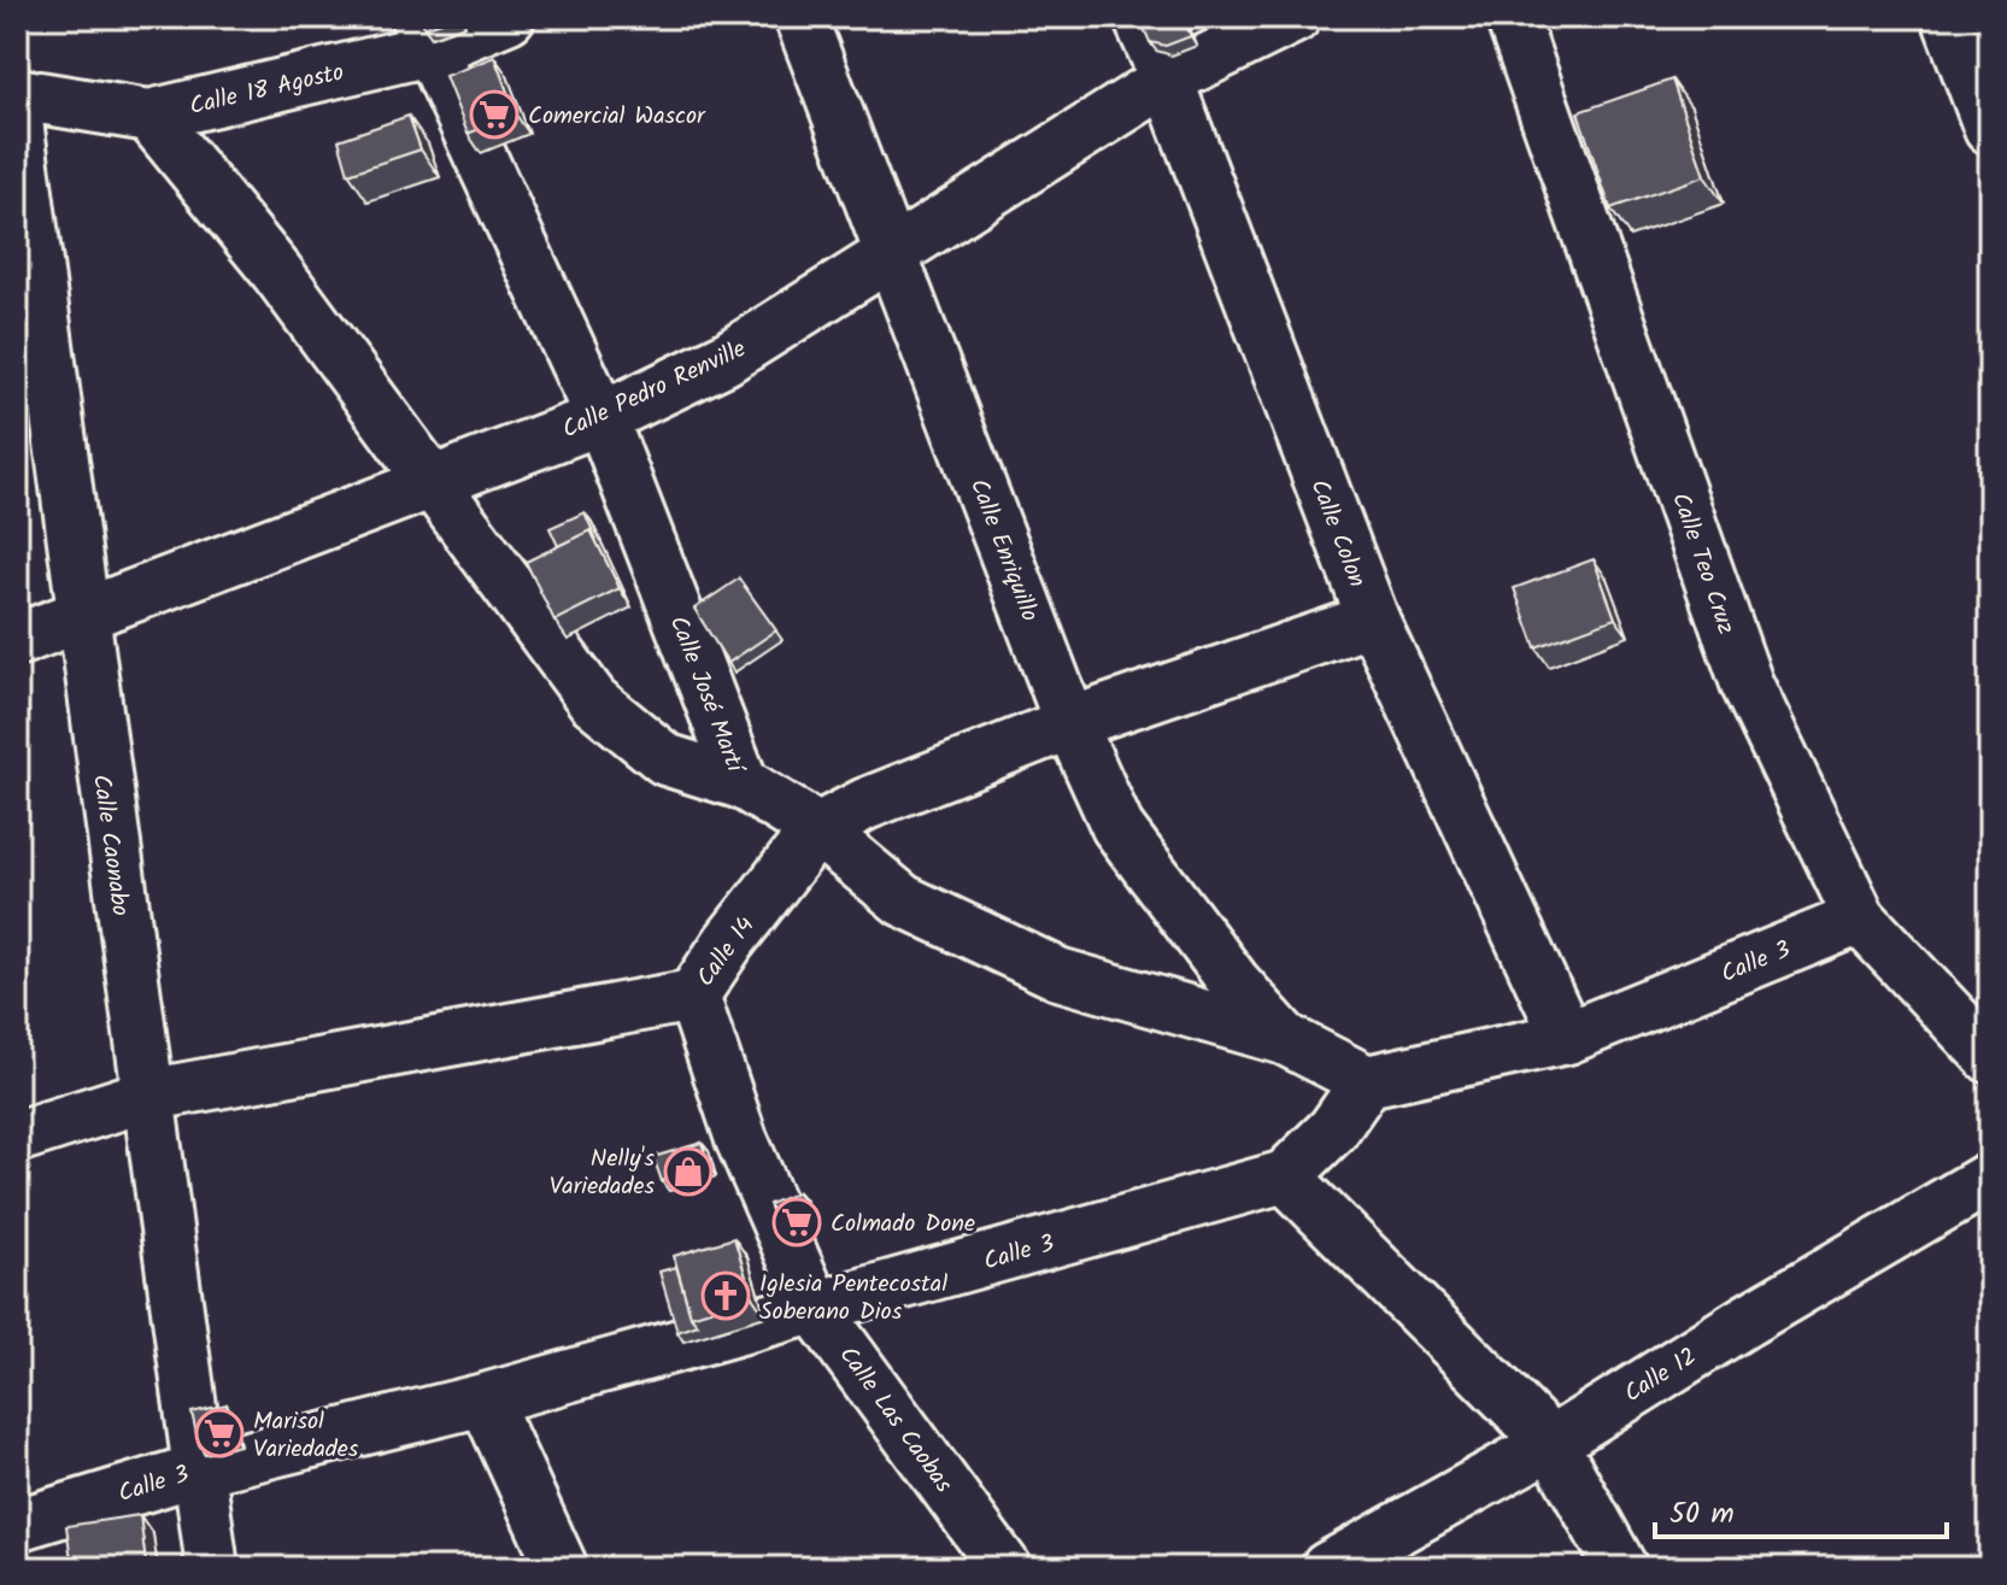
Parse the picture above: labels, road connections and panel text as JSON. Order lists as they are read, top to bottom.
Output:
{
  "streets": {
    "street": [
      "Calle 18 Agosto",
      "Calle Pedro Renville",
      "Calle Colon",
      "Calle Enriquillo",
      "Calle Teo Cruz",
      "Calle José Martí",
      "Calle Caonabo",
      "Calle 14",
      "Calle 3",
      "Calle 12",
      "Calle Las Caobas"
    ]
  },
  "crossings": [
    ["Calle 18 Agosto", "Calle José Martí"],
    ["Calle Pedro Renville", "Calle Colon"],
    ["Calle Pedro Renville", "Calle Enriquillo"],
    ["Calle Pedro Renville", "Calle José Martí"],
    ["Calle Pedro Renville", "Calle Caonabo"],
    ["Calle Colon", "Calle 14"],
    ["Calle Colon", "Calle 3"],
    ["Calle Enriquillo", "Calle José Martí"],
    ["Calle Enriquillo", "Calle 14"],
    ["Calle Teo Cruz", "Calle 3"],
    ["Calle José Martí", "Calle 14"],
    ["Calle José Martí", "Calle 3"],
    ["Calle Caonabo", "Calle 14"],
    ["Calle Caonabo", "Calle 3"],
    ["Calle 14", "Calle Las Caobas"],
    ["Calle 3", "Calle Las Caobas"]
  ],
  "places": {
    "supermarket": ["Comercial Wascor", "Colmado Done", "Marisol Variedades"],
    "shop": ["Nelly's Variedades"],
    "church": ["Iglesia Pentecostal Soberano Dios"]
  },
  "scale_bar": "50 m"
}
